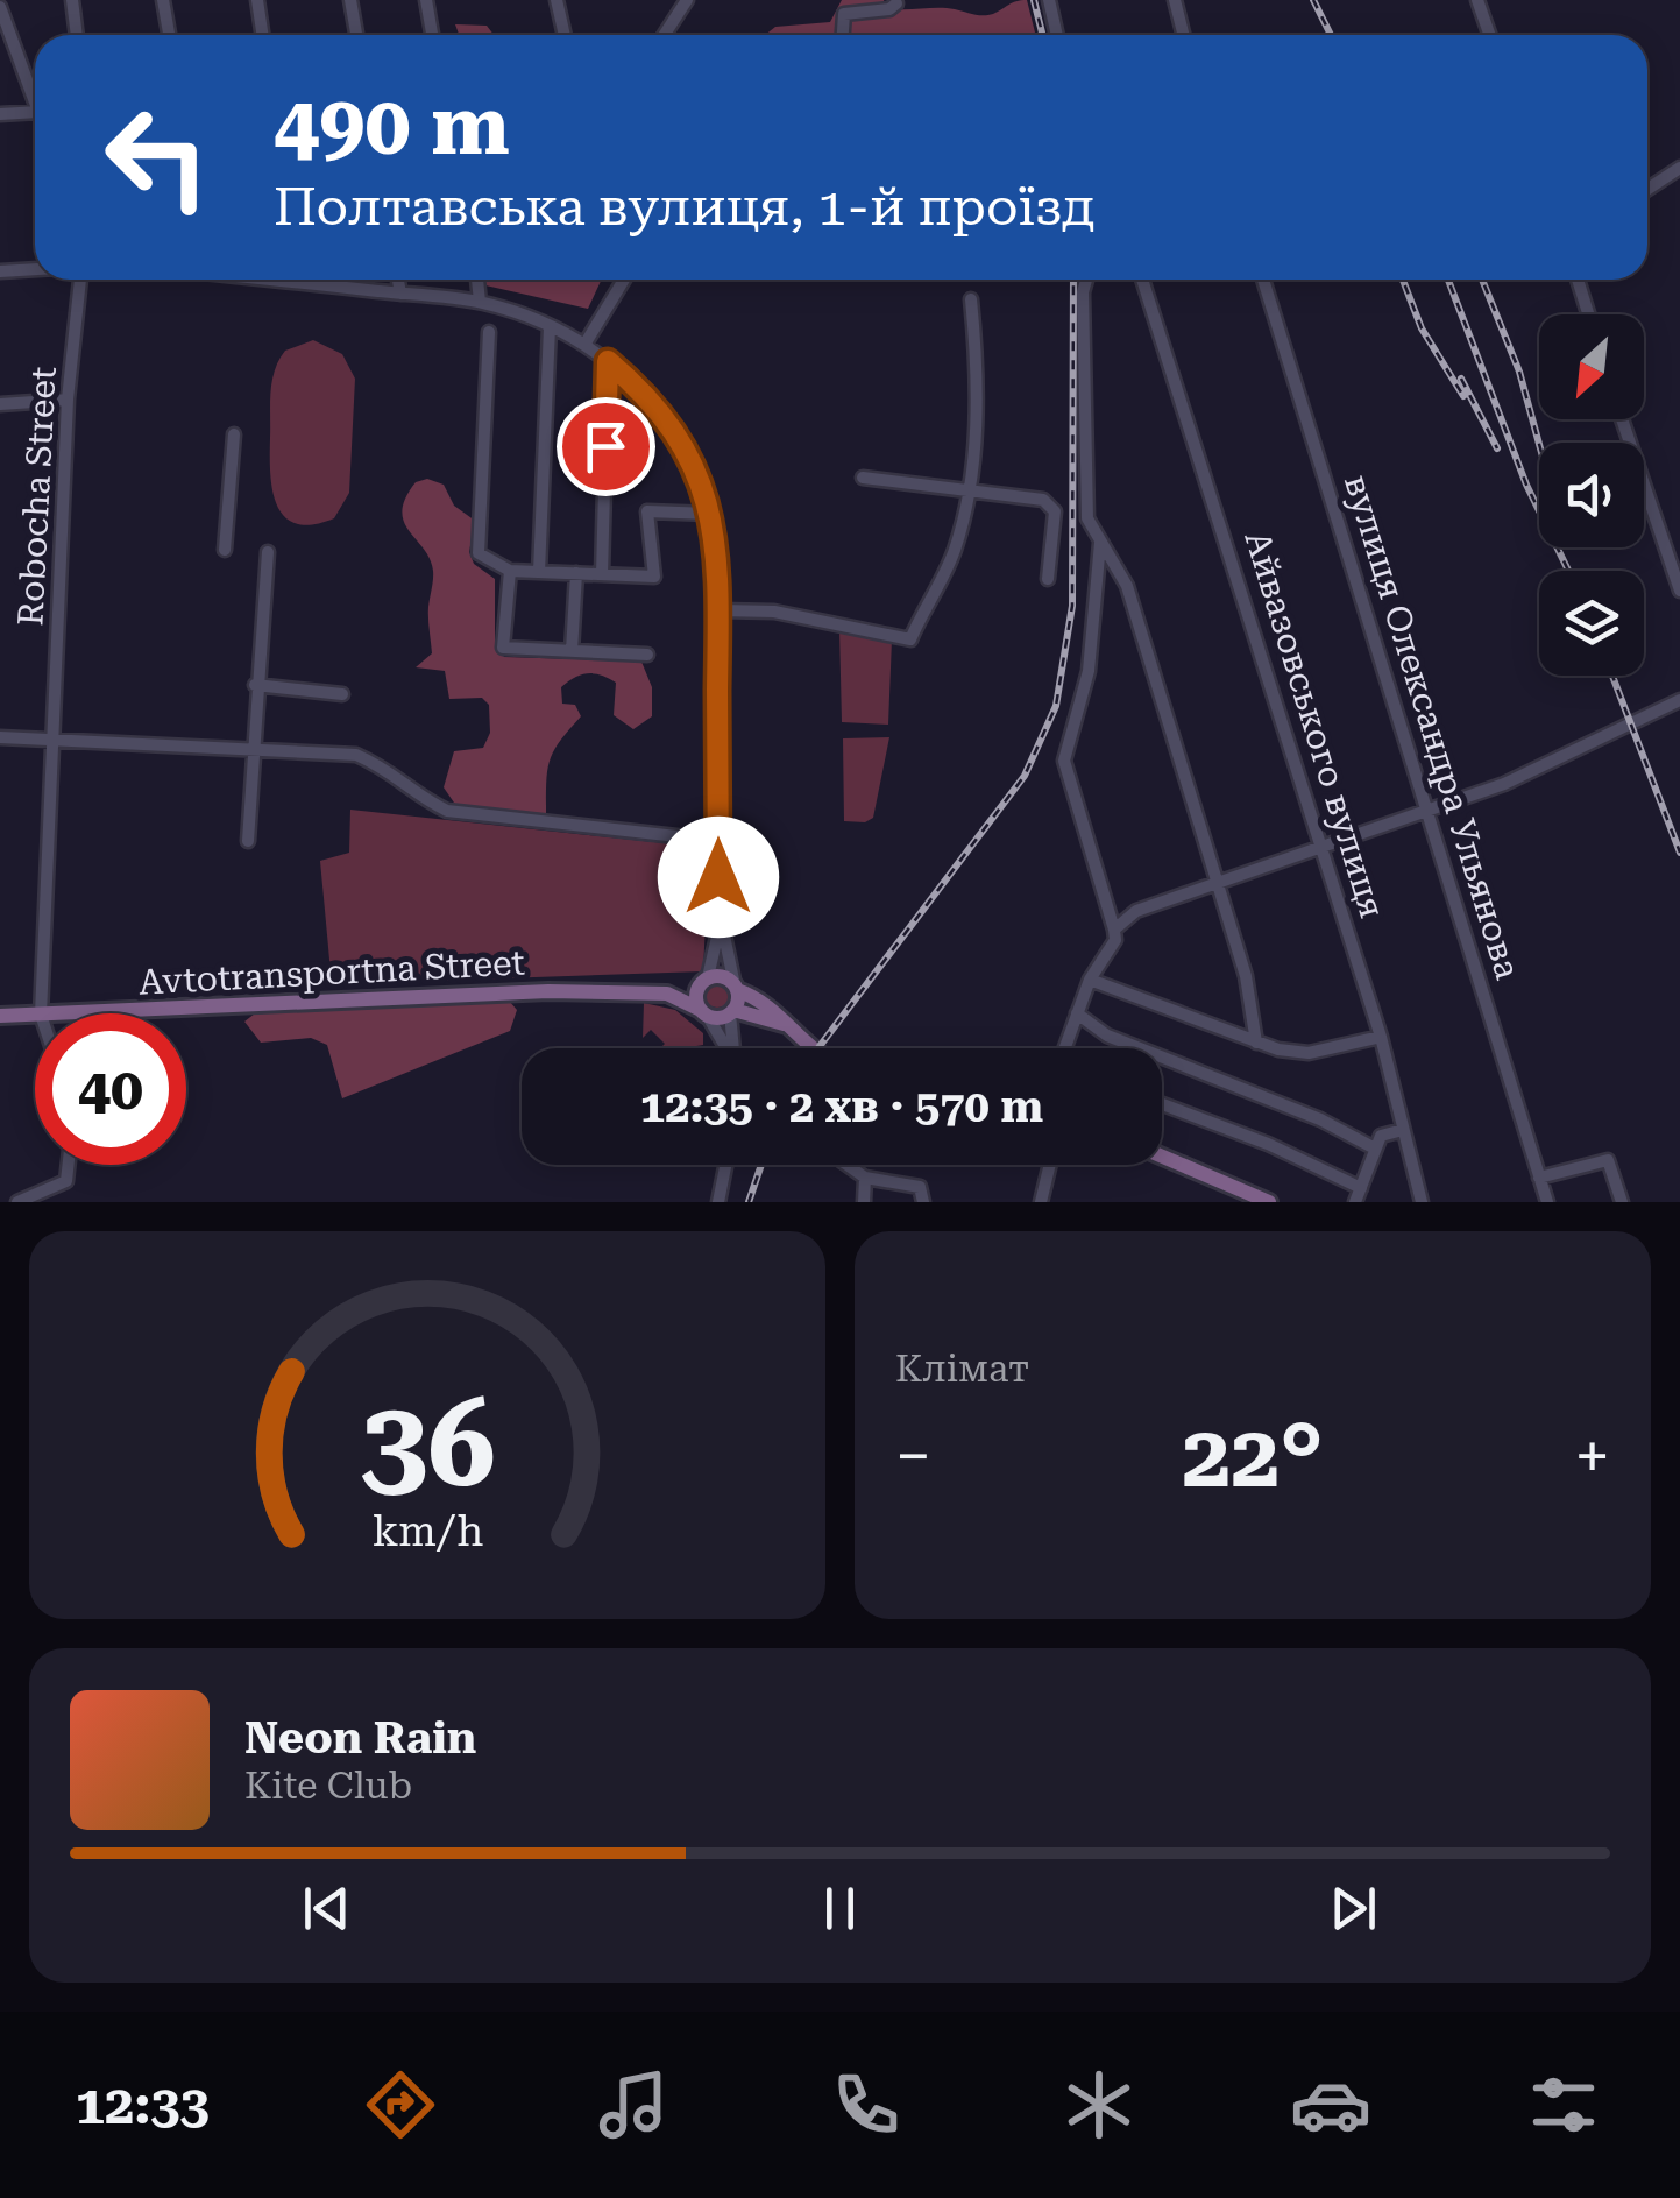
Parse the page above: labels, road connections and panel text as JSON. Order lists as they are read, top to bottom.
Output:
{
  "streets": {
    "main road": ["Avtotransportna Street"],
    "street": ["Robocha Street", "Айвазовського вулиця", "вулиця Олександра Ульянова"]
  },
  "crossings": [
    ["Robocha Street", "Avtotransportna Street"]
  ],
  "north": "bottom left",
  "page": {
    "turn": ["490 m", "Полтавська вулиця, 1-й проїзд"],
    "limit": "40",
    "trip": "12:35 · 2 хв · 570 m",
    "tile": "Клімат",
    "heat": ["−", "22°", "+"],
    "song": ["Neon Rain", "Kite Club"],
    "tabs": "12:33",
    "gauge": ["36", "km/h"]
  }
}
